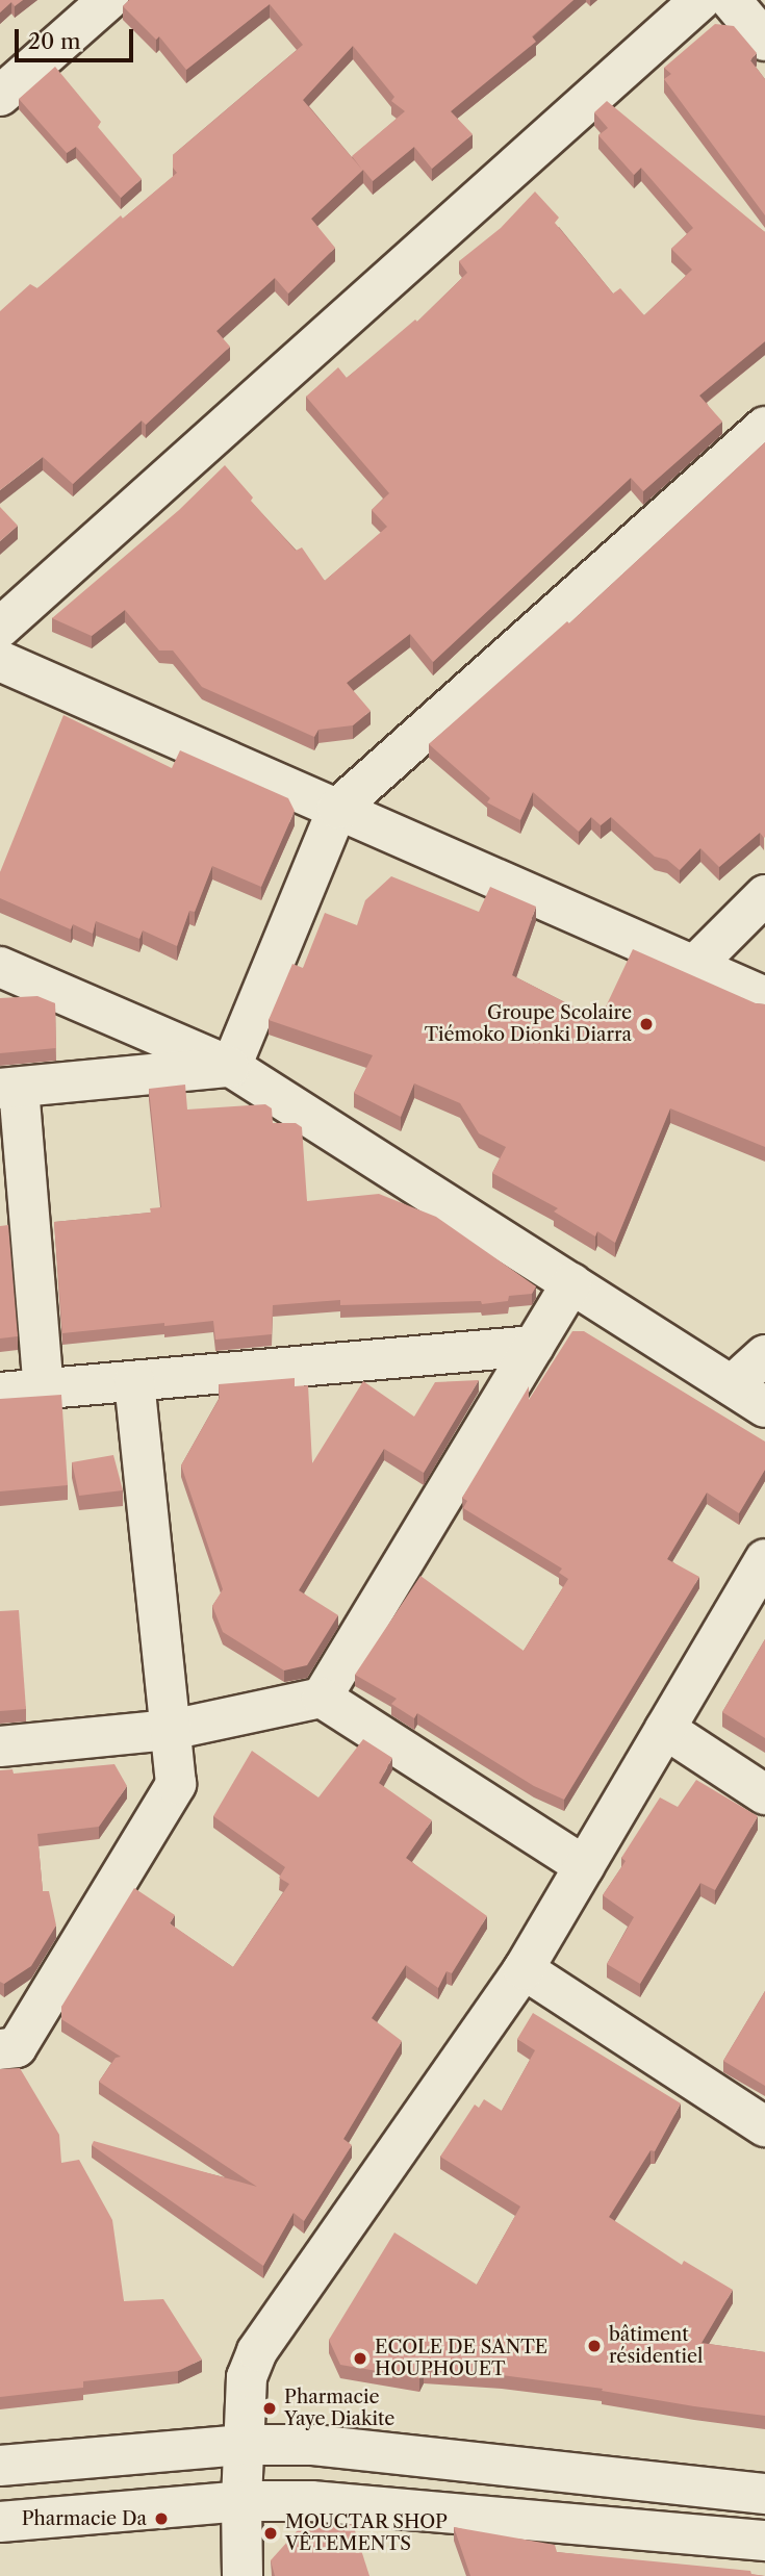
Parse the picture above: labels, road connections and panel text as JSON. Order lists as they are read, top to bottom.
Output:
{
  "places": [
    "Groupe Scolaire Tiémoko Dionki Diarra",
    "bâtiment résidentiel",
    "ECOLE DE SANTE HOUPHOUET",
    "Pharmacie Yaye Diakite",
    "Pharmacie Da",
    "MOUCTAR SHOP VÊTEMENTS"
  ],
  "scale_bar": "20 m"
}
